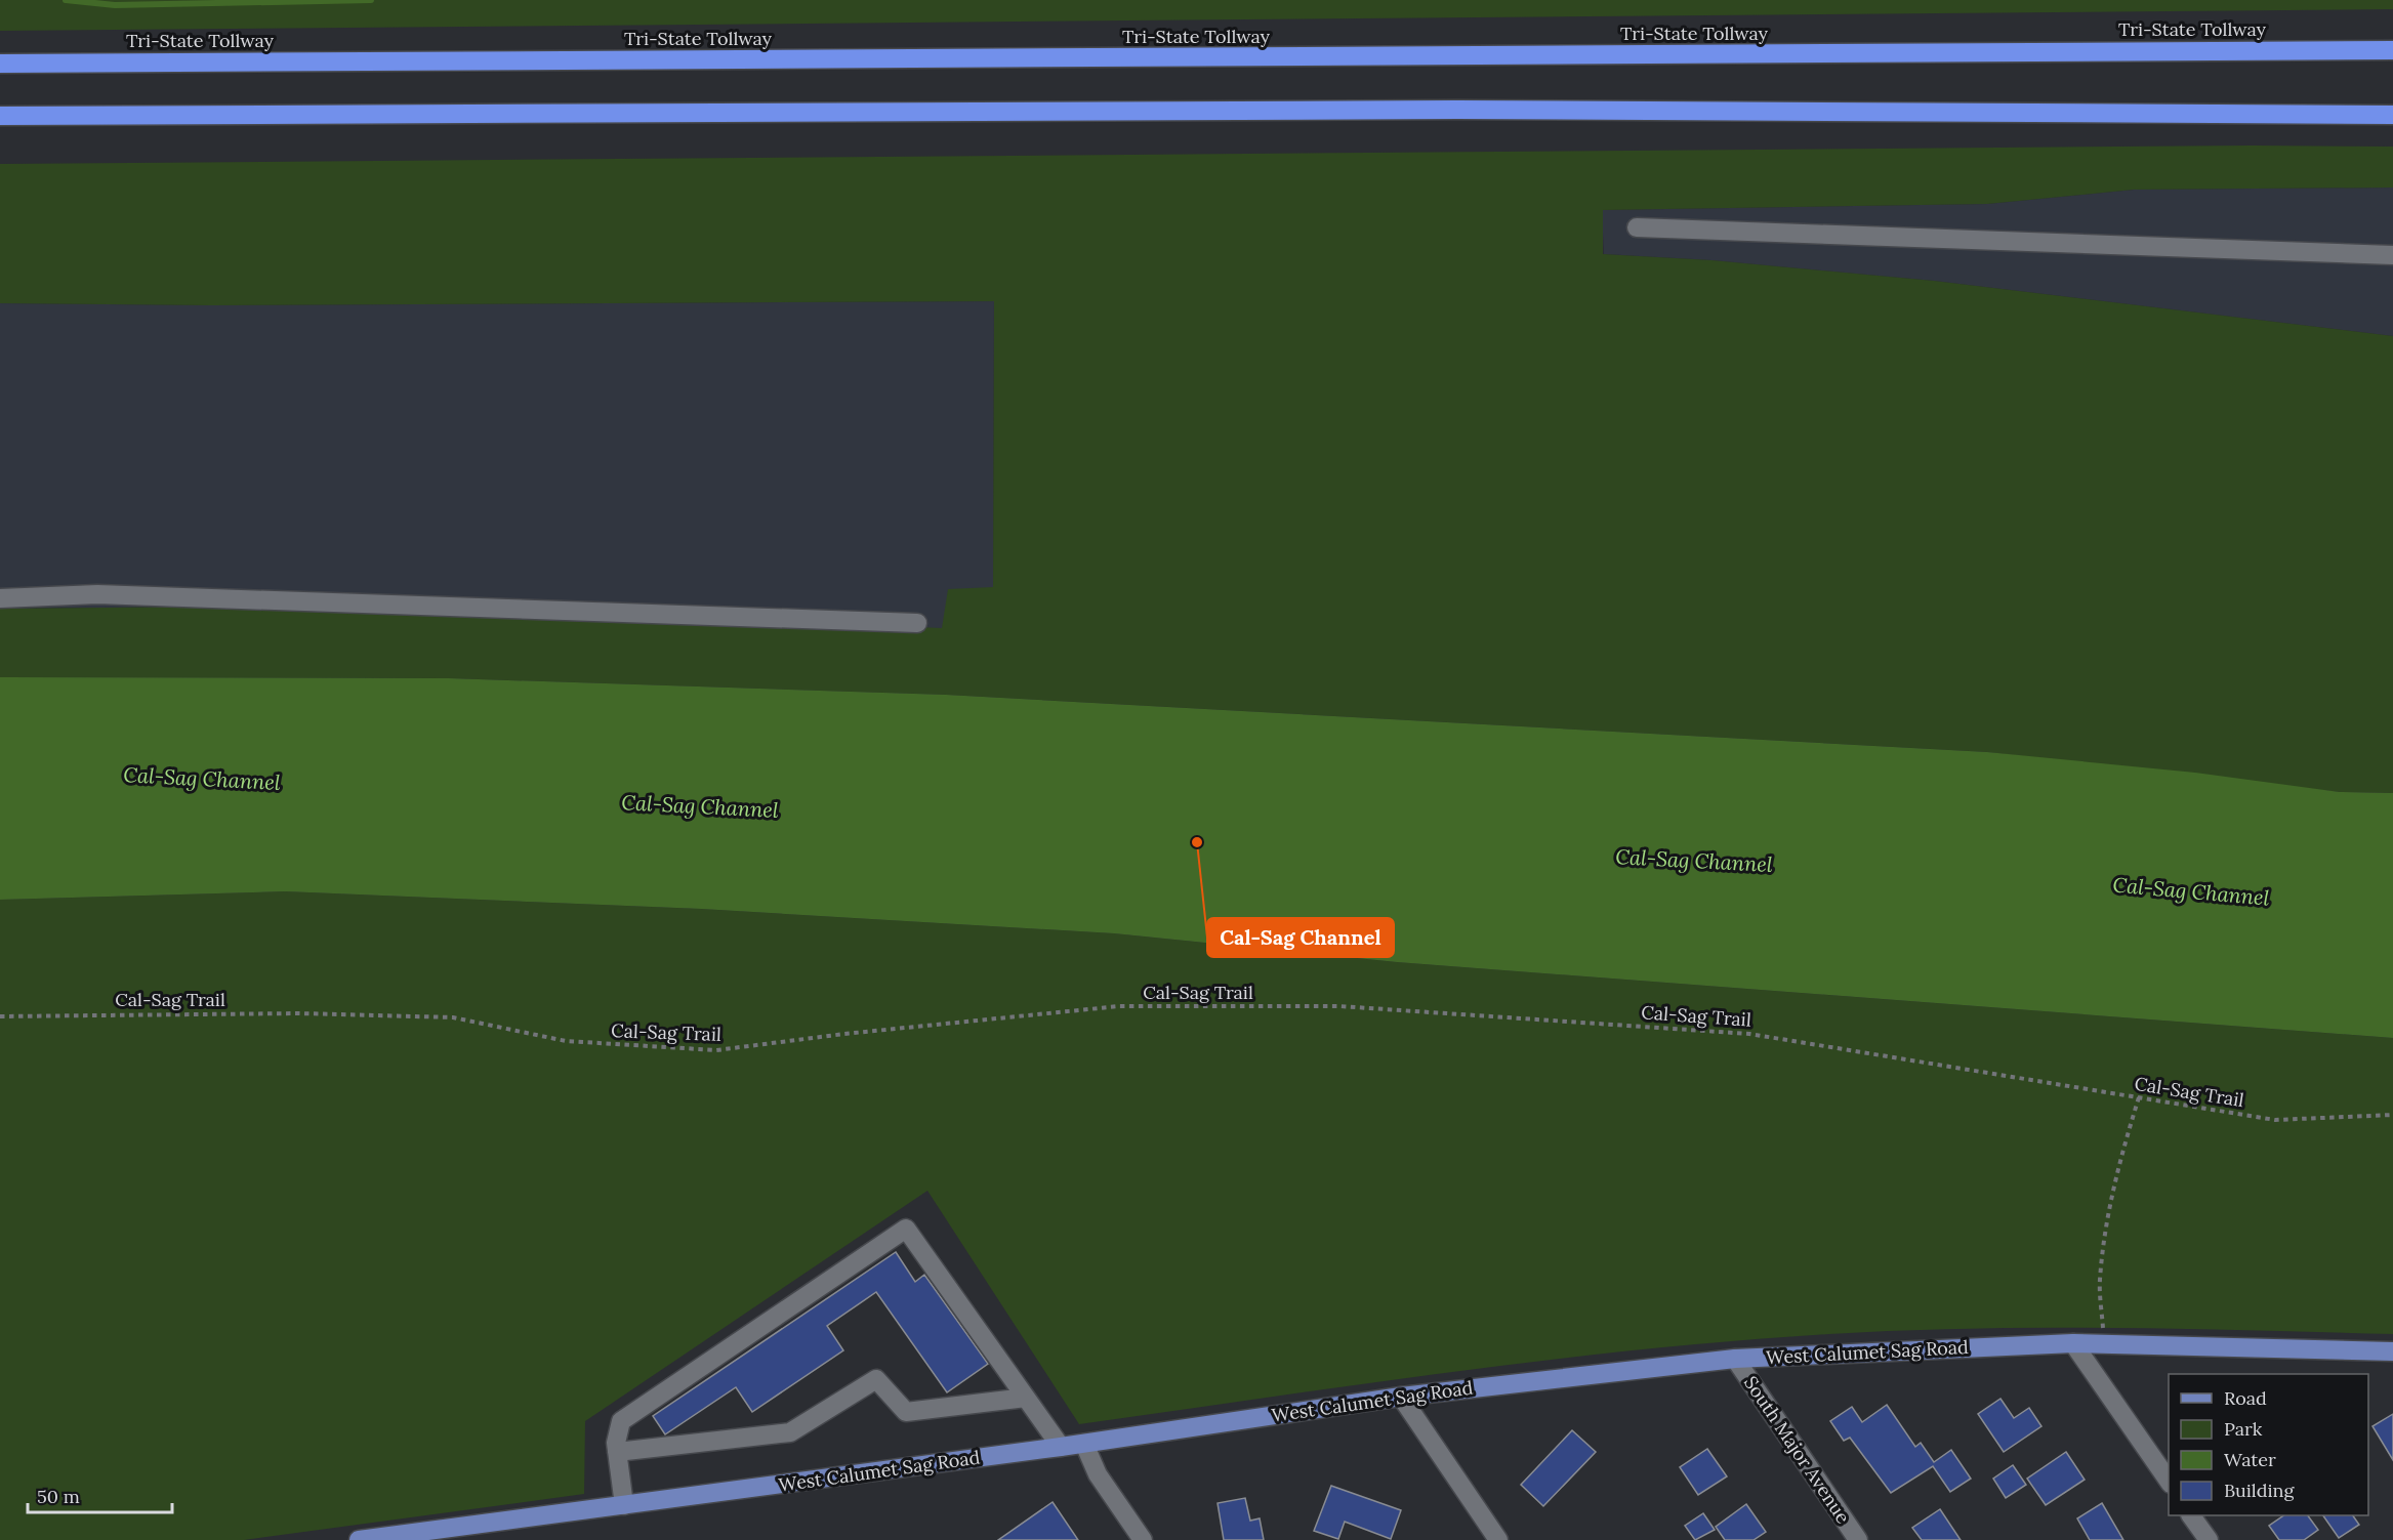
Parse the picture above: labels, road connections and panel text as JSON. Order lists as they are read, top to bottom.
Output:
{
  "streets": {
    "highway": ["Tri-State Tollway"],
    "main road": ["West Calumet Sag Road"],
    "street": ["South Major Avenue"],
    "path": ["Cal-Sag Trail"]
  },
  "crossings": [
    ["West Calumet Sag Road", "South Major Avenue"]
  ],
  "water": ["Cal-Sag Channel"],
  "places": ["Cal-Sag Channel"],
  "legend": [
    "Road",
    "Park",
    "Water",
    "Building"
  ],
  "scale_bar": "50 m"
}
